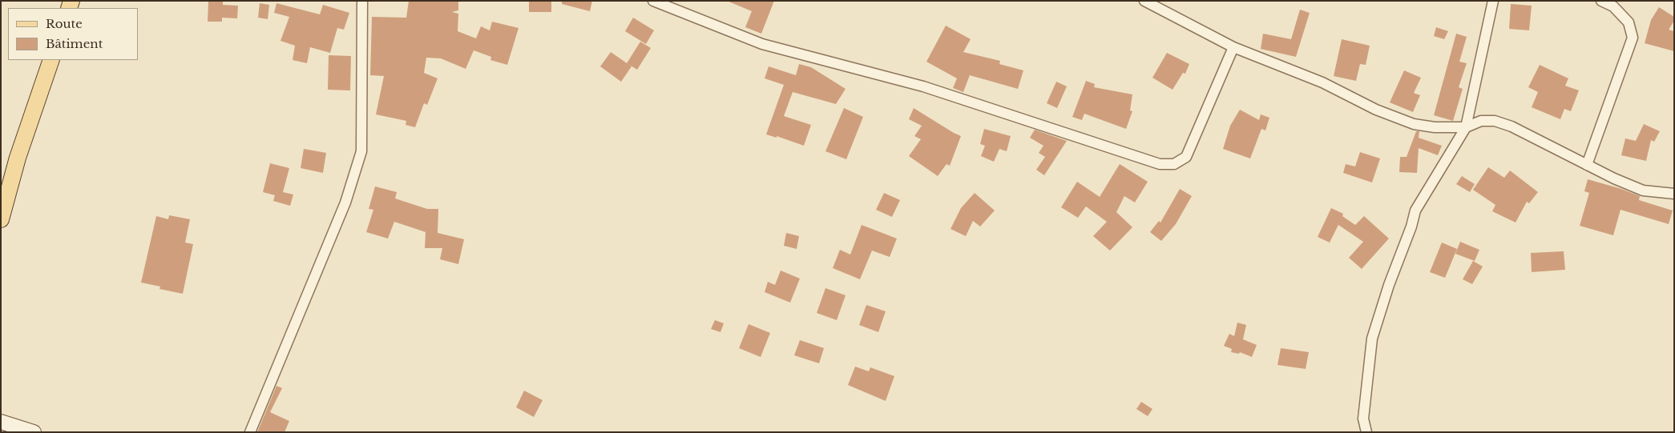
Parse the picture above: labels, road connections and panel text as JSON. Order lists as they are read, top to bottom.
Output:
{
  "legend": ["Route", "Bâtiment"]
}
